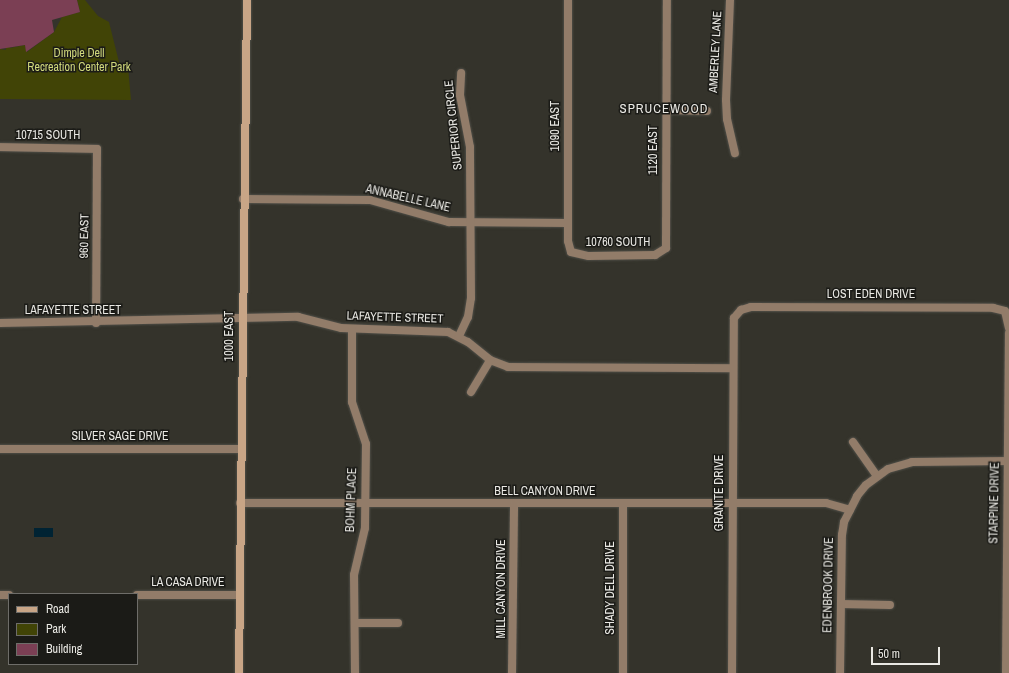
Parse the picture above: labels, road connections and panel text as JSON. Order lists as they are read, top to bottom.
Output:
{
  "streets": {
    "street": [
      "AMBERLEY LANE",
      "SUPERIOR CIRCLE",
      "1090 EAST",
      "10715 SOUTH",
      "1120 EAST",
      "ANNABELLE LANE",
      "960 EAST",
      "10760 SOUTH",
      "LOST EDEN DRIVE",
      "LAFAYETTE STREET",
      "1000 EAST",
      "SILVER SAGE DRIVE",
      "BELL CANYON DRIVE",
      "GRANITE DRIVE",
      "BOHM PLACE",
      "STARPINE DRIVE",
      "LA CASA DRIVE",
      "EDENBROOK DRIVE",
      "SHADY DELL DRIVE",
      "MILL CANYON DRIVE"
    ]
  },
  "crossings": [
    ["SUPERIOR CIRCLE", "ANNABELLE LANE"],
    ["SUPERIOR CIRCLE", "LAFAYETTE STREET"],
    ["1090 EAST", "ANNABELLE LANE"],
    ["1090 EAST", "10760 SOUTH"],
    ["10715 SOUTH", "960 EAST"],
    ["1120 EAST", "10760 SOUTH"],
    ["ANNABELLE LANE", "1000 EAST"],
    ["960 EAST", "LAFAYETTE STREET"],
    ["LOST EDEN DRIVE", "GRANITE DRIVE"],
    ["LAFAYETTE STREET", "1000 EAST"],
    ["LAFAYETTE STREET", "GRANITE DRIVE"],
    ["LAFAYETTE STREET", "BOHM PLACE"],
    ["1000 EAST", "SILVER SAGE DRIVE"],
    ["1000 EAST", "BELL CANYON DRIVE"],
    ["1000 EAST", "LA CASA DRIVE"],
    ["BELL CANYON DRIVE", "GRANITE DRIVE"],
    ["BELL CANYON DRIVE", "BOHM PLACE"],
    ["BELL CANYON DRIVE", "EDENBROOK DRIVE"],
    ["BELL CANYON DRIVE", "SHADY DELL DRIVE"],
    ["BELL CANYON DRIVE", "MILL CANYON DRIVE"],
    ["STARPINE DRIVE", "EDENBROOK DRIVE"]
  ],
  "districts": ["SPRUCEWOOD"],
  "parks": ["Dimple Dell Recreation Center Park"],
  "legend": ["Road", "Park", "Building"],
  "scale_bar": "50 m"
}
